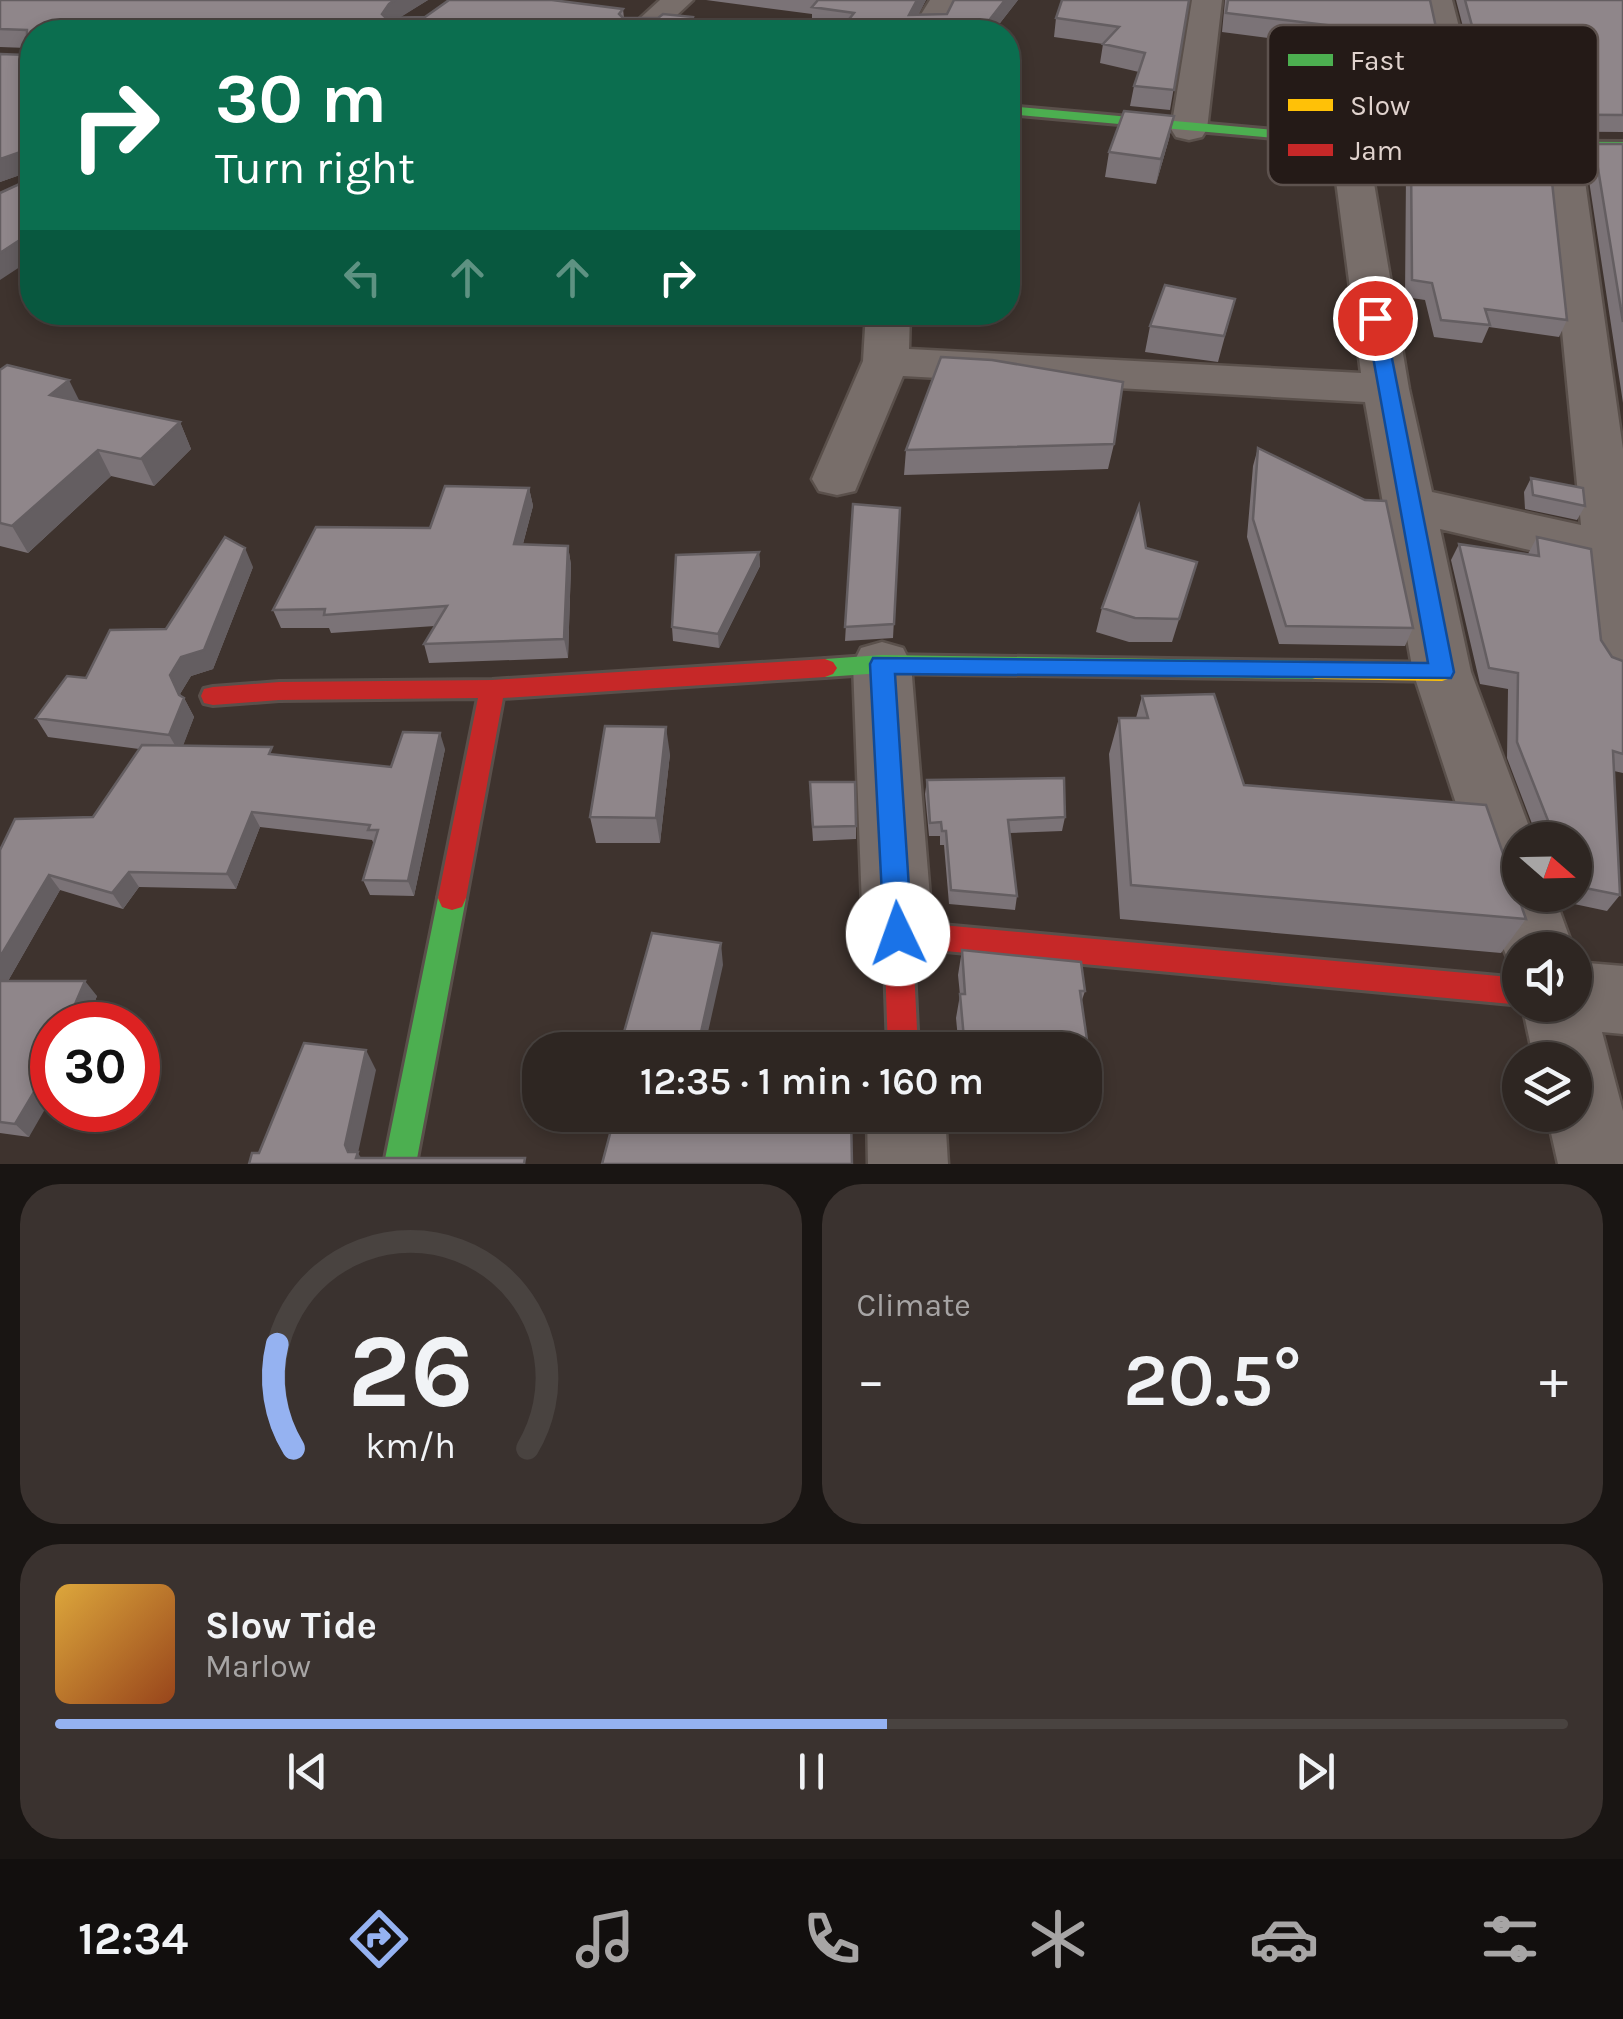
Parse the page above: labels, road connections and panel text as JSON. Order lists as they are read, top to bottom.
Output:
{
  "legend": ["Fast", "Slow", "Jam"],
  "north": "right",
  "page": {
    "turn": ["30 m", "Turn right"],
    "limit": "30",
    "trip": "12:35 · 1 min · 160 m",
    "tile": "Climate",
    "heat": ["−", "20.5°", "+"],
    "song": ["Slow Tide", "Marlow"],
    "tabs": "12:34",
    "gauge": ["26", "km/h"]
  }
}
